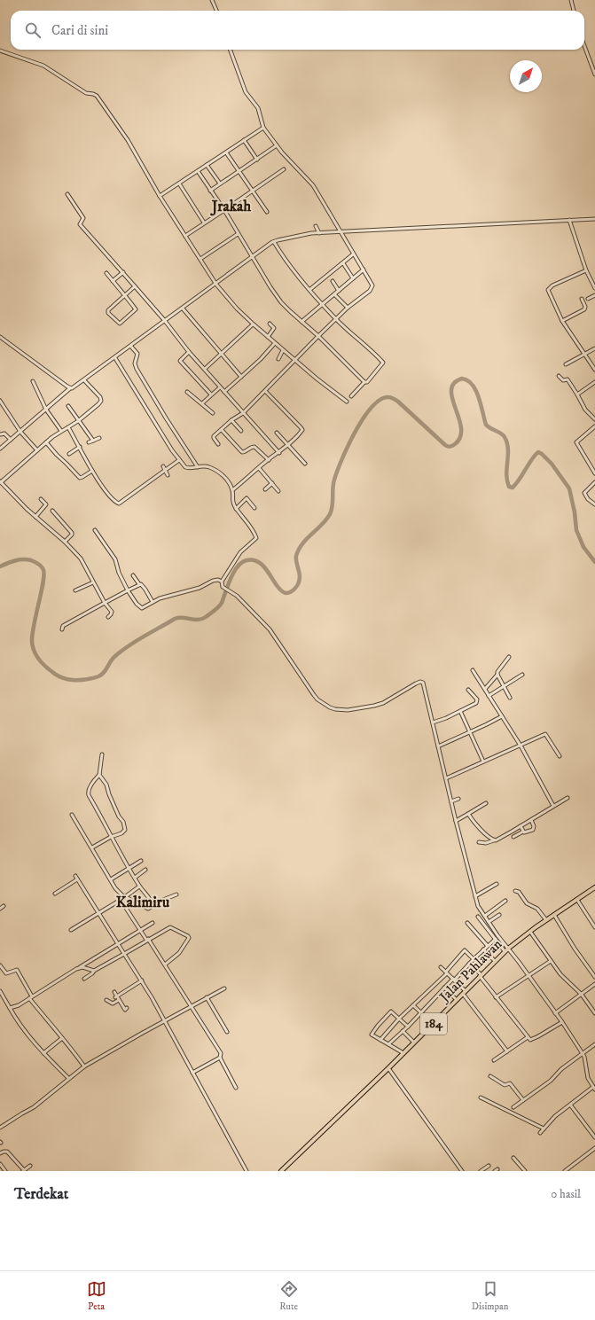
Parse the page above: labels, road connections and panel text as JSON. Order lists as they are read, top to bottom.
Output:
{
  "streets": {
    "main road": ["Jalan Pahlawan", "184"]
  },
  "districts": ["Jrakah", "Kalimiru"],
  "north": "top right",
  "page": {
    "search": "Cari di sini",
    "heading": ["Terdekat", "0 hasil"],
    "nav": ["Peta", "Rute", "Disimpan"]
  }
}
